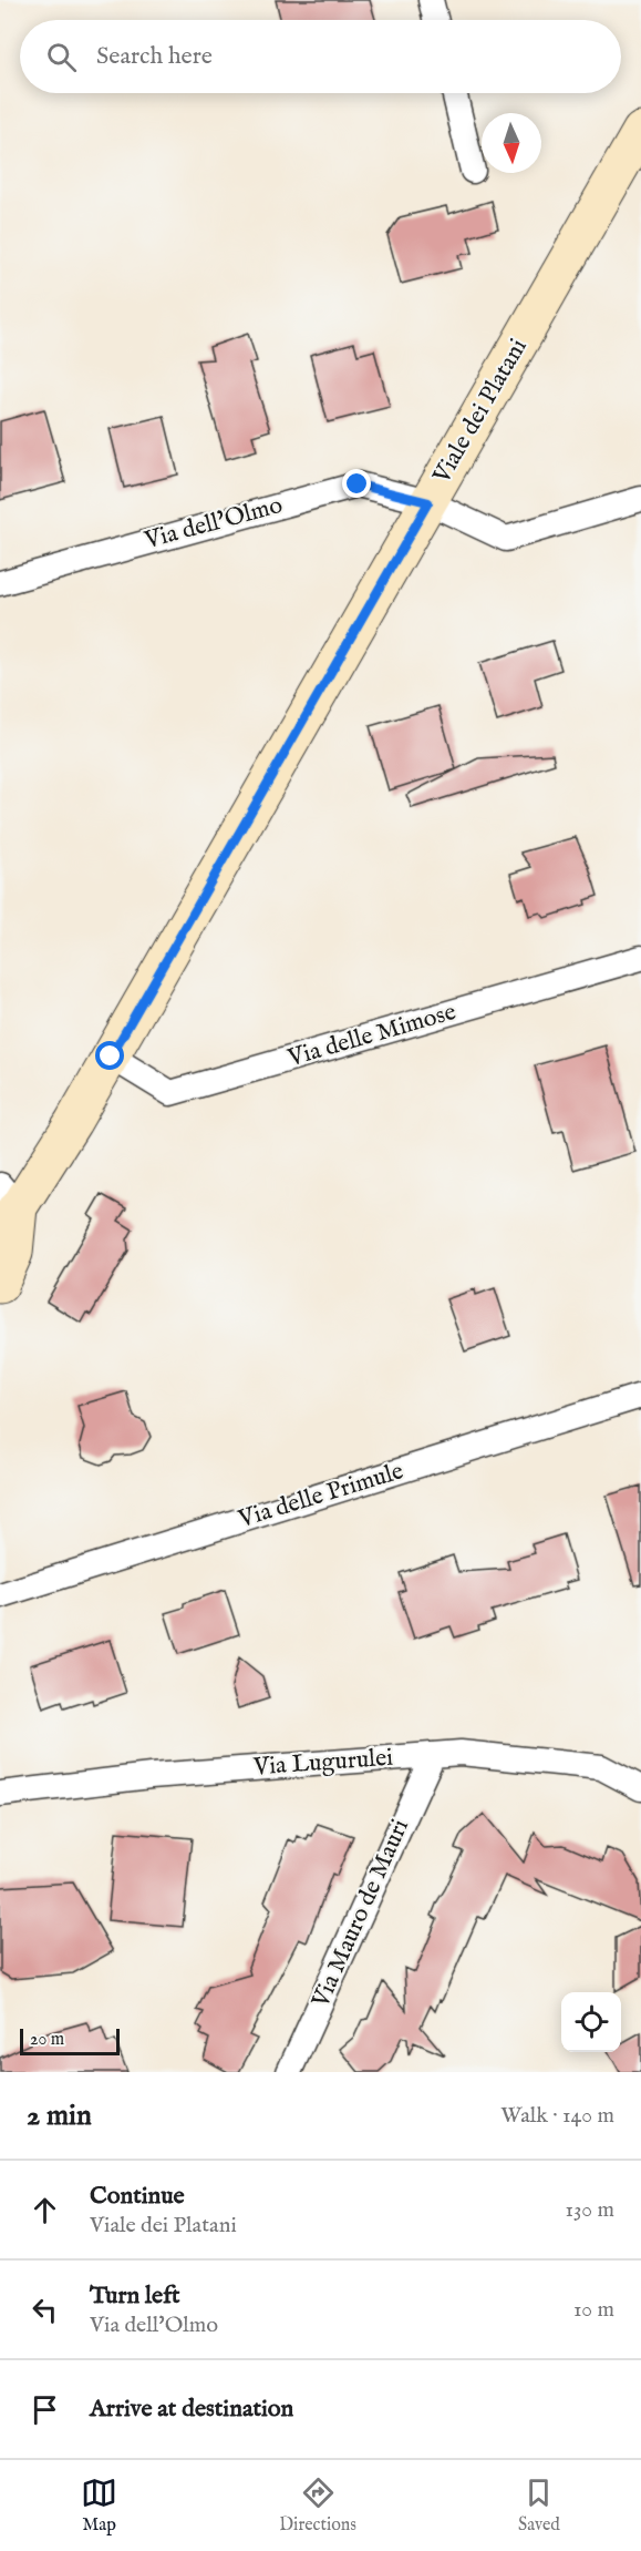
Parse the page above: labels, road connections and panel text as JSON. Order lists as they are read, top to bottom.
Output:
{
  "streets": {
    "main road": ["Viale dei Platani"],
    "street": [
      "Via dell'Olmo",
      "Via delle Mimose",
      "Via delle Primule",
      "Via Lugurulei",
      "Via Mauro de Mauri"
    ]
  },
  "crossings": [
    ["Viale dei Platani", "Via dell'Olmo"],
    ["Viale dei Platani", "Via delle Mimose"],
    ["Via Lugurulei", "Via Mauro de Mauri"]
  ],
  "scale_bar": "20 m",
  "north": "bottom",
  "page": {
    "search": "Search here",
    "scale": "20 m",
    "heading": ["2 min", "Walk · 140 m"],
    "list": [
      ["Continue", "Viale dei Platani", "130 m"],
      ["Turn left", "Via dell'Olmo", "10 m"],
      "Arrive at destination"
    ],
    "nav": ["Map", "Directions", "Saved"]
  }
}
